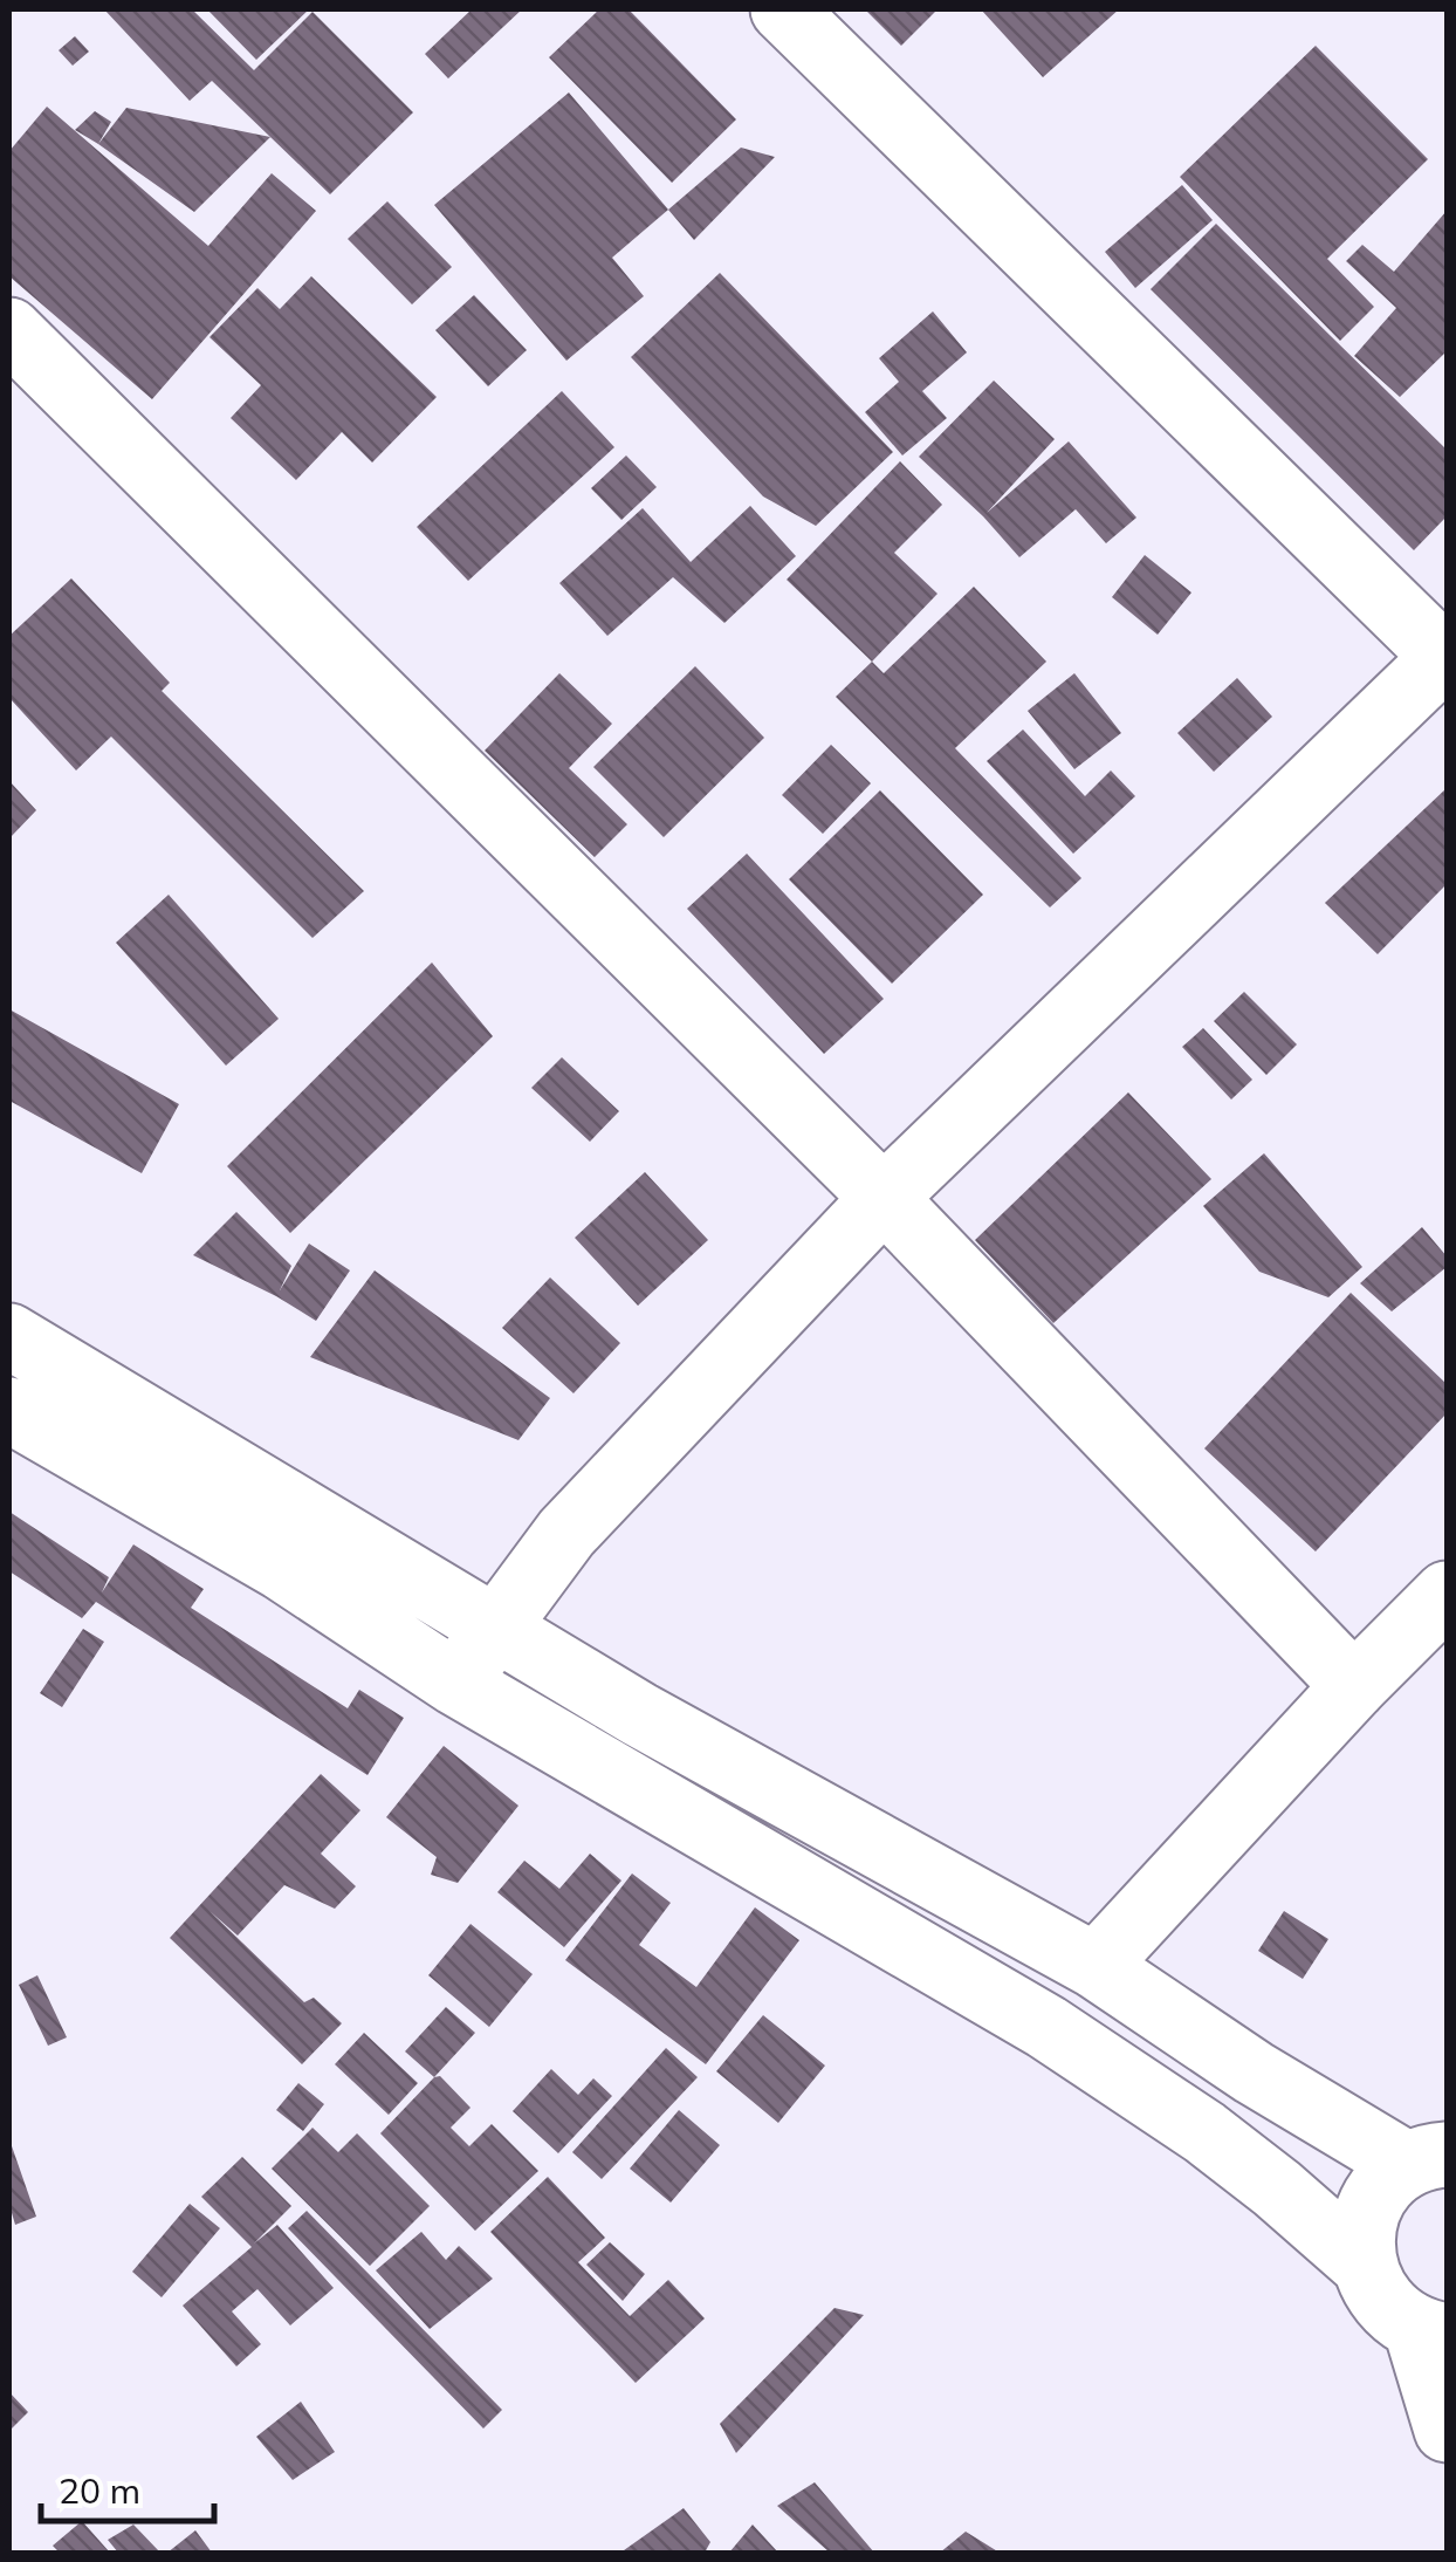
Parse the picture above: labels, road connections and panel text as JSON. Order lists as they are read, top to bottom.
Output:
{
  "scale_bar": "20 m"
}
